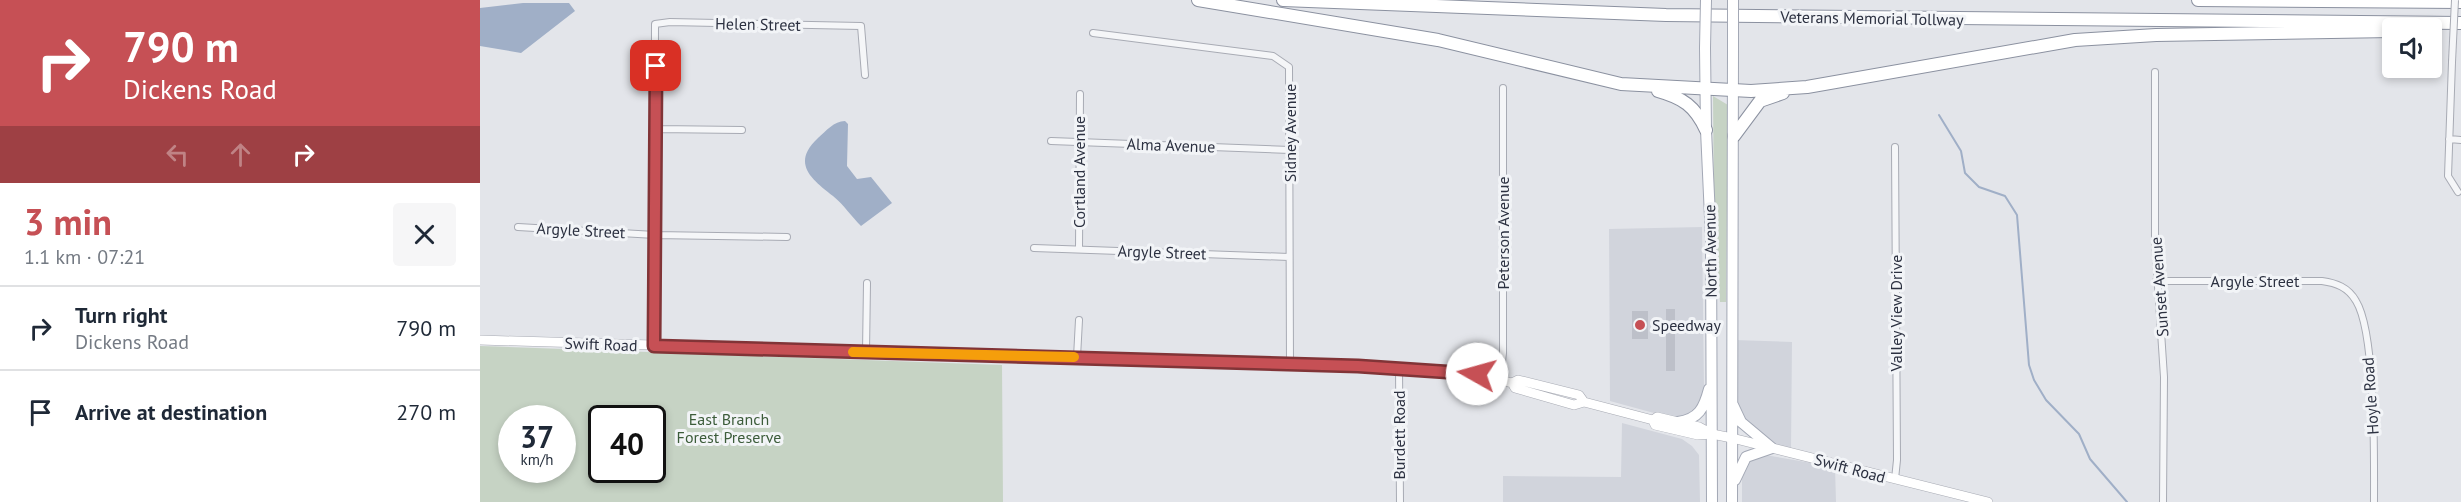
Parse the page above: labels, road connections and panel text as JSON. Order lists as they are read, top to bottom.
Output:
{
  "streets": {
    "highway": ["Veterans Memorial Tollway"],
    "main road": ["North Avenue"],
    "street": [
      "Helen Street",
      "Sidney Avenue",
      "Alma Avenue",
      "Cortland Avenue",
      "Argyle Street",
      "Peterson Avenue",
      "Sunset Avenue",
      "Valley View Drive",
      "Swift Road",
      "Hoyle Road",
      "Burdett Road"
    ]
  },
  "crossings": [
    ["Sidney Avenue", "Alma Avenue"],
    ["Sidney Avenue", "Argyle Street"],
    ["Sidney Avenue", "Swift Road"],
    ["Alma Avenue", "Cortland Avenue"],
    ["Cortland Avenue", "Argyle Street"],
    ["Argyle Street", "Sunset Avenue"],
    ["Argyle Street", "Hoyle Road"],
    ["Peterson Avenue", "Swift Road"],
    ["North Avenue", "Swift Road"],
    ["Valley View Drive", "Swift Road"],
    ["Swift Road", "Burdett Road"]
  ],
  "parks": ["East Branch Forest Preserve"],
  "places": ["Speedway"],
  "page": {
    "turn": ["790 m", "Dickens Road"],
    "heading": ["3 min", "1.1 km · 07:21"],
    "list": [
      {
        "name": "Turn right",
        "note": "Dickens Road",
        "value": "790 m"
      },
      {
        "name": "Arrive at destination",
        "value": "270 m"
      }
    ],
    "speed": "37 km/h",
    "limit": "40"
  }
}
